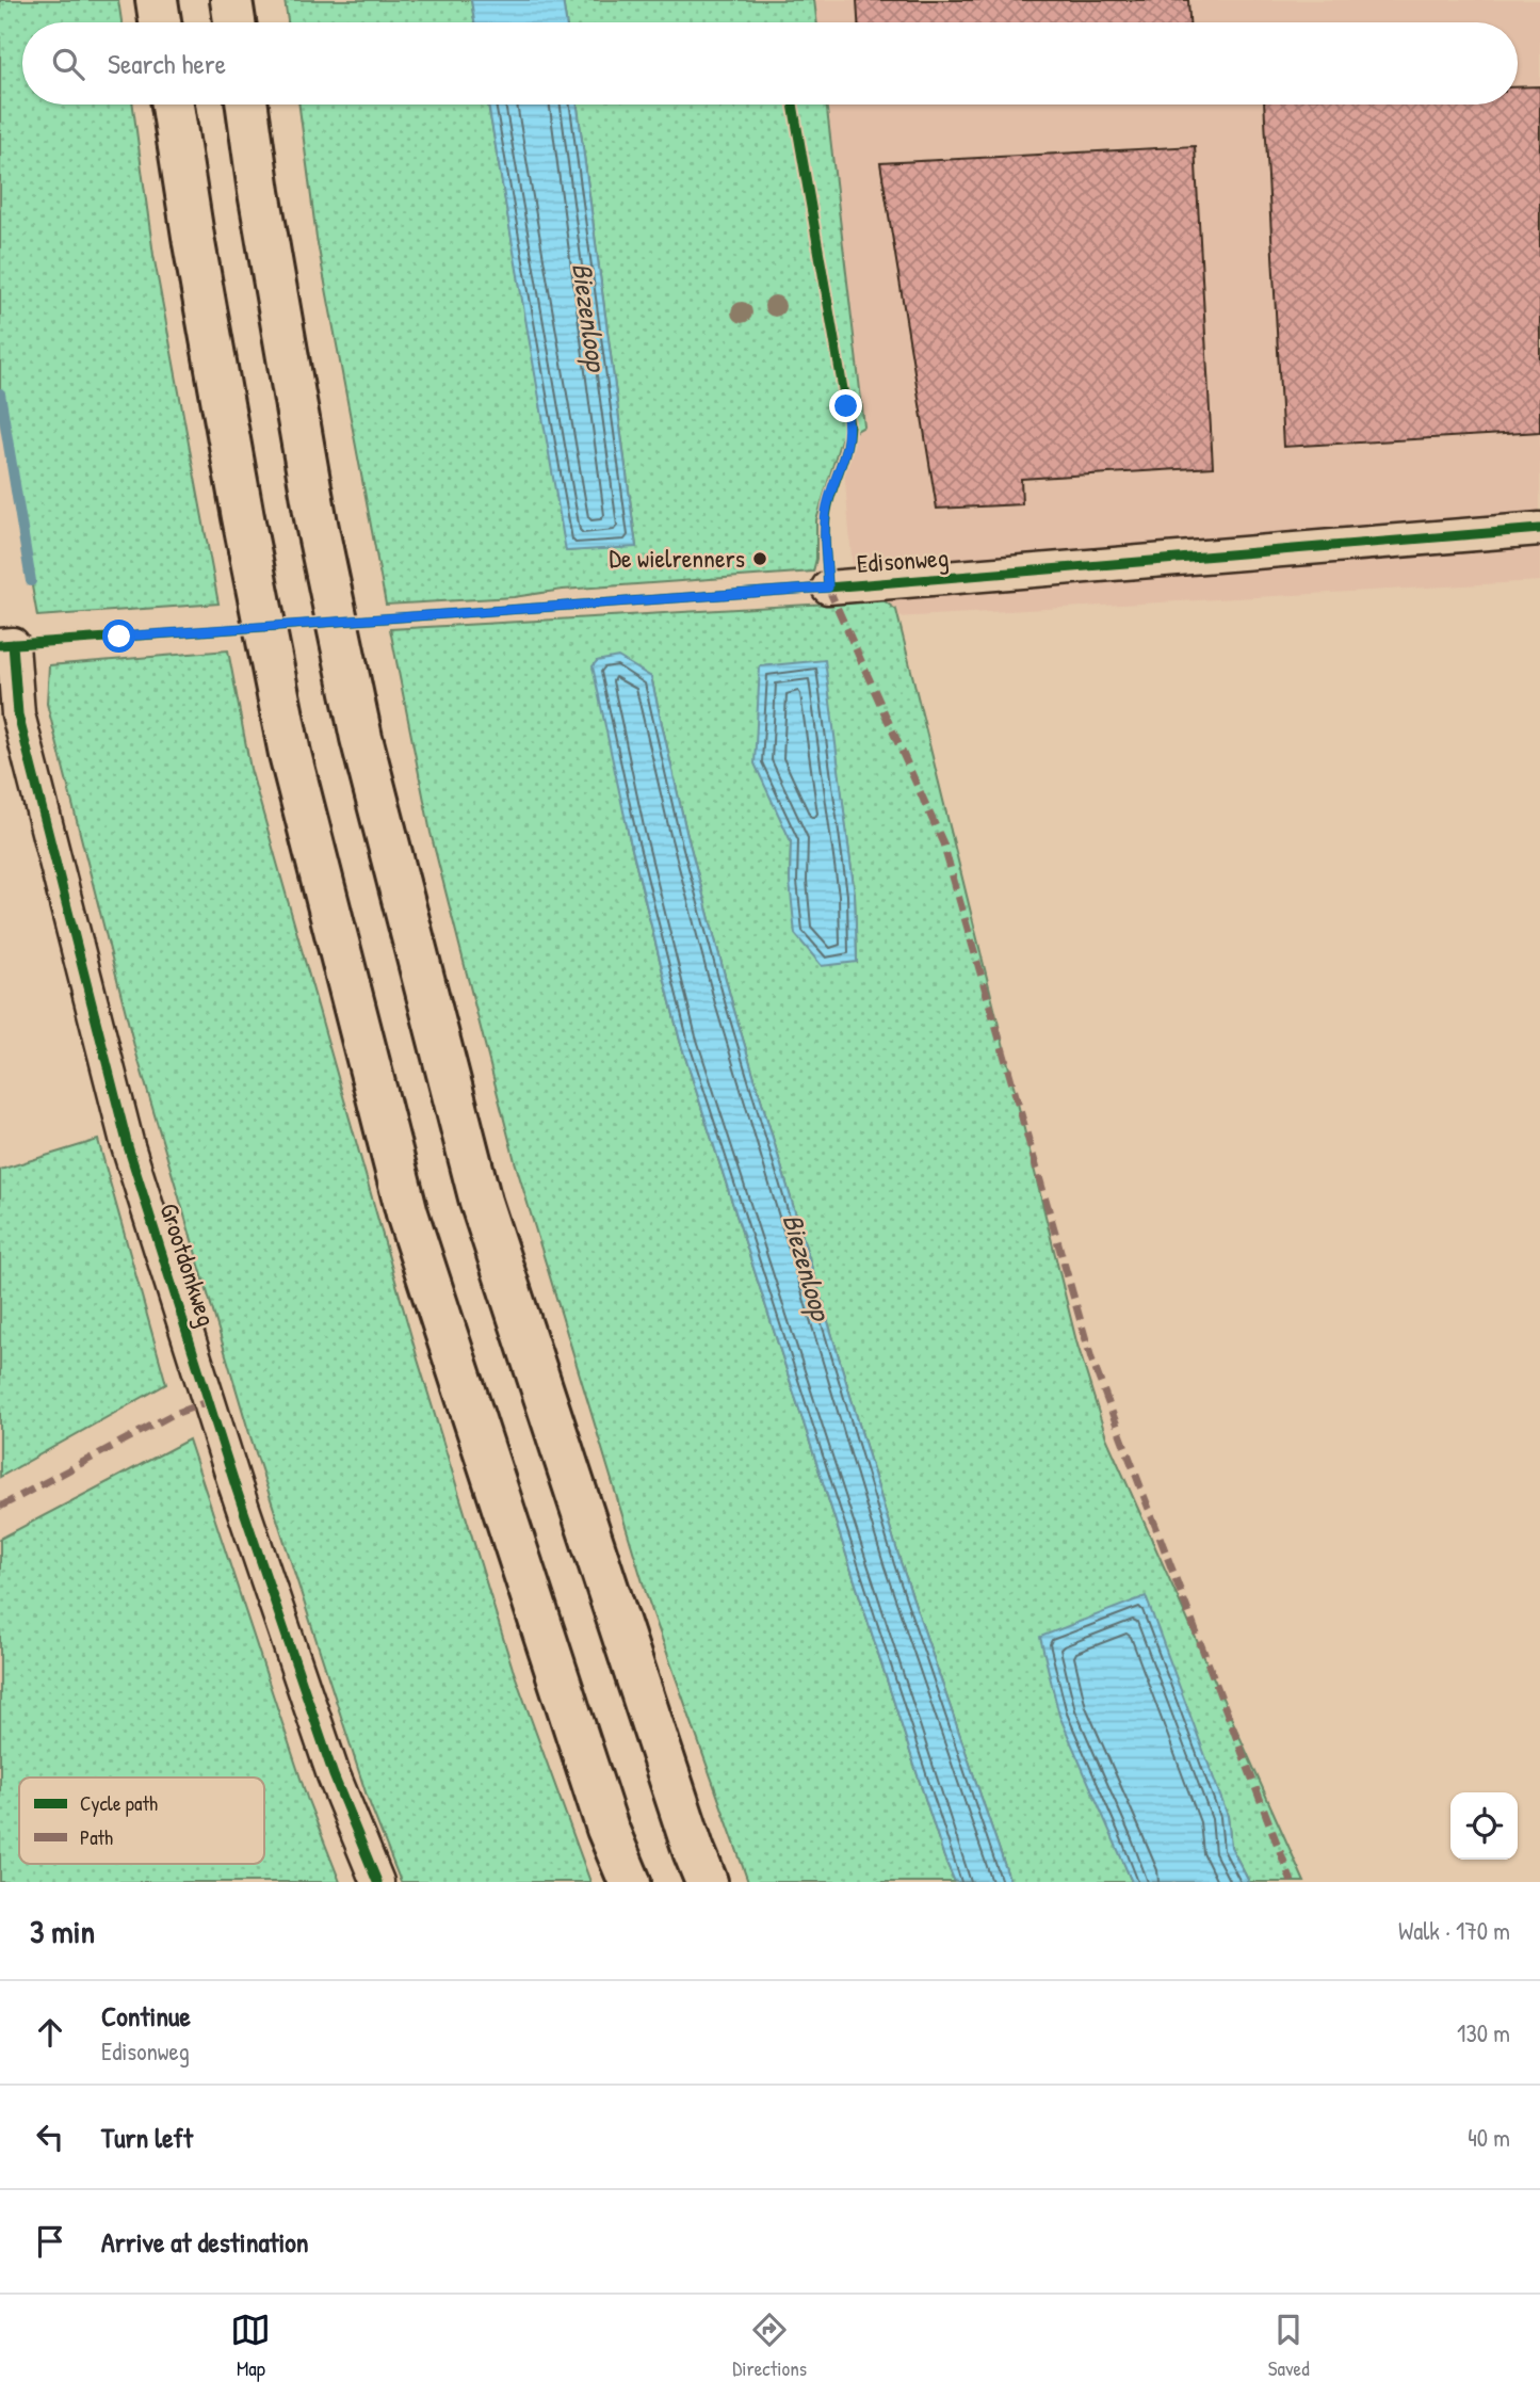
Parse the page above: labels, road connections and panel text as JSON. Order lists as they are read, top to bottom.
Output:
{
  "streets": {
    "street": ["Edisonweg", "Grootdonkweg"]
  },
  "water": ["Biezenloop"],
  "places": ["De wielrenners"],
  "legend": ["Cycle path", "Path"],
  "page": {
    "search": "Search here",
    "heading": ["3 min", "Walk · 170 m"],
    "list": [
      ["Continue", "Edisonweg", "130 m"],
      ["Turn left", "40 m"],
      "Arrive at destination"
    ],
    "nav": ["Map", "Directions", "Saved"]
  }
}
